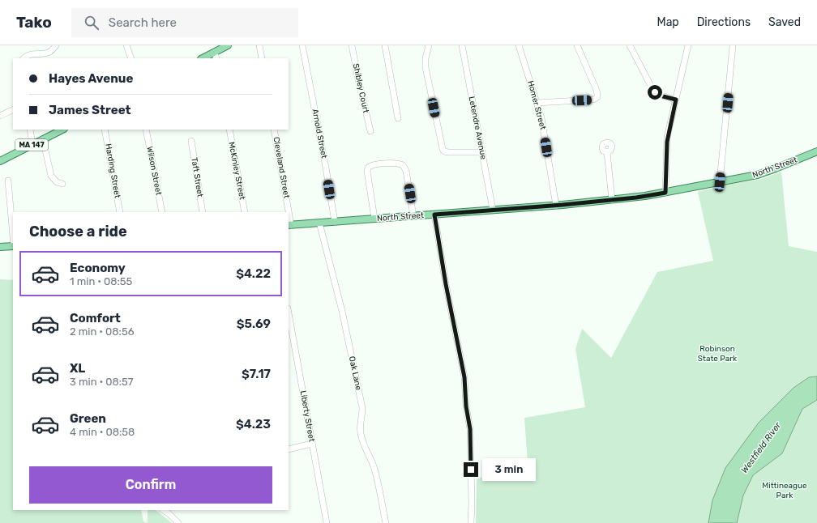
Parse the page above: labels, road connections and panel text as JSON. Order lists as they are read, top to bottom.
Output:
{
  "streets": {
    "main road": ["MA 147", "North Street"],
    "street": [
      "Shibley Court",
      "Homer Street",
      "Letendre Avenue",
      "Arnold Street",
      "Cleveland Street",
      "Harding Street",
      "Wilson Street",
      "McKinley Street",
      "Taft Street",
      "Oak Lane",
      "Liberty Street"
    ]
  },
  "crossings": [
    ["Homer Street", "North Street"],
    ["Letendre Avenue", "North Street"],
    ["Arnold Street", "North Street"],
    ["North Street", "Oak Lane"]
  ],
  "water": ["Westfield River"],
  "parks": ["Robinson State Park", "Mittineague Park"],
  "page": {
    "header": "Tako",
    "search": "Search here",
    "nav": ["Map", "Directions", "Saved"],
    "banner": ["Hayes Avenue", "James Street"],
    "heading": "Choose a ride",
    "list": [
      {
        "name": "Economy",
        "note": "1 min · 08:55",
        "value": "$4.22"
      },
      {
        "name": "Comfort",
        "note": "2 min · 08:56",
        "value": "$5.69"
      },
      {
        "name": "XL",
        "note": "3 min · 08:57",
        "value": "$7.17"
      },
      {
        "name": "Green",
        "note": "4 min · 08:58",
        "value": "$4.23"
      }
    ],
    "bubble": "3 min",
    "buttons": "Confirm"
  }
}
